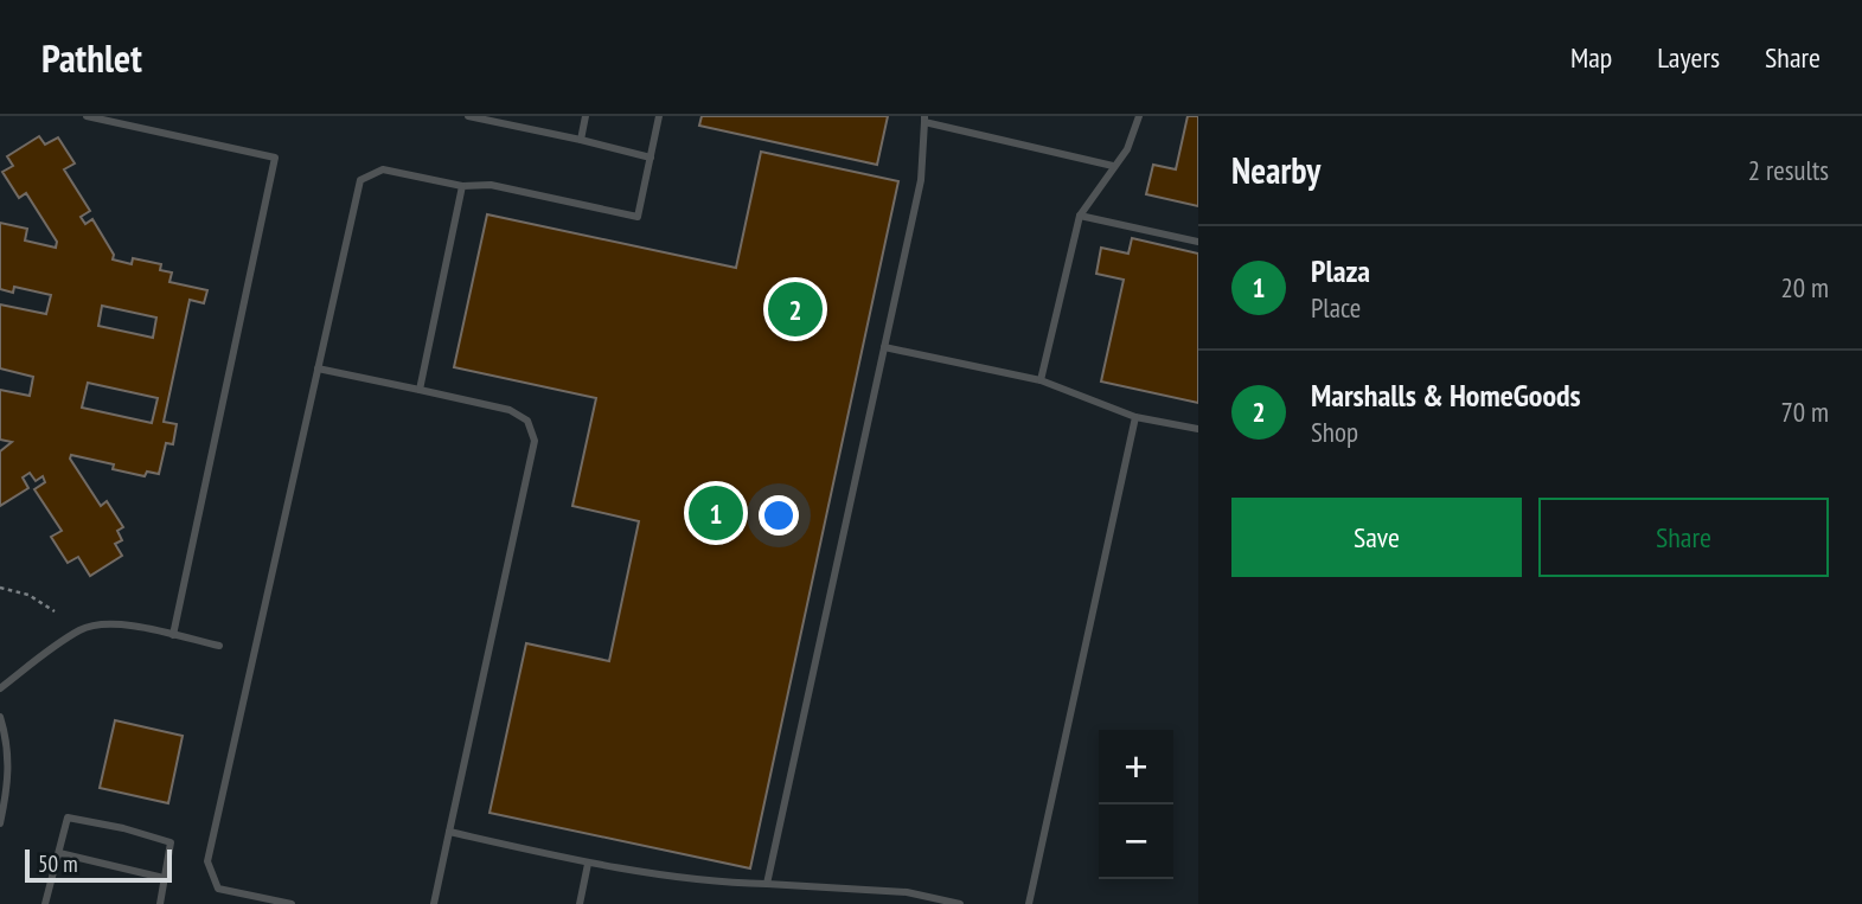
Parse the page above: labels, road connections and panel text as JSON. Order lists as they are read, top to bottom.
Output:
{
  "scale_bar": "50 m",
  "page": {
    "header": "Pathlet",
    "nav": ["Map", "Layers", "Share"],
    "heading": ["Nearby", "2 results"],
    "list": [
      {
        "mark": "1",
        "name": "Plaza",
        "note": "Place",
        "value": "20 m"
      },
      {
        "mark": "2",
        "name": "Marshalls & HomeGoods",
        "note": "Shop",
        "value": "70 m"
      }
    ],
    "pins": ["2", "1"],
    "buttons": ["Save", "Share"],
    "map_buttons": ["+", "−"],
    "scale": "50 m"
  }
}
